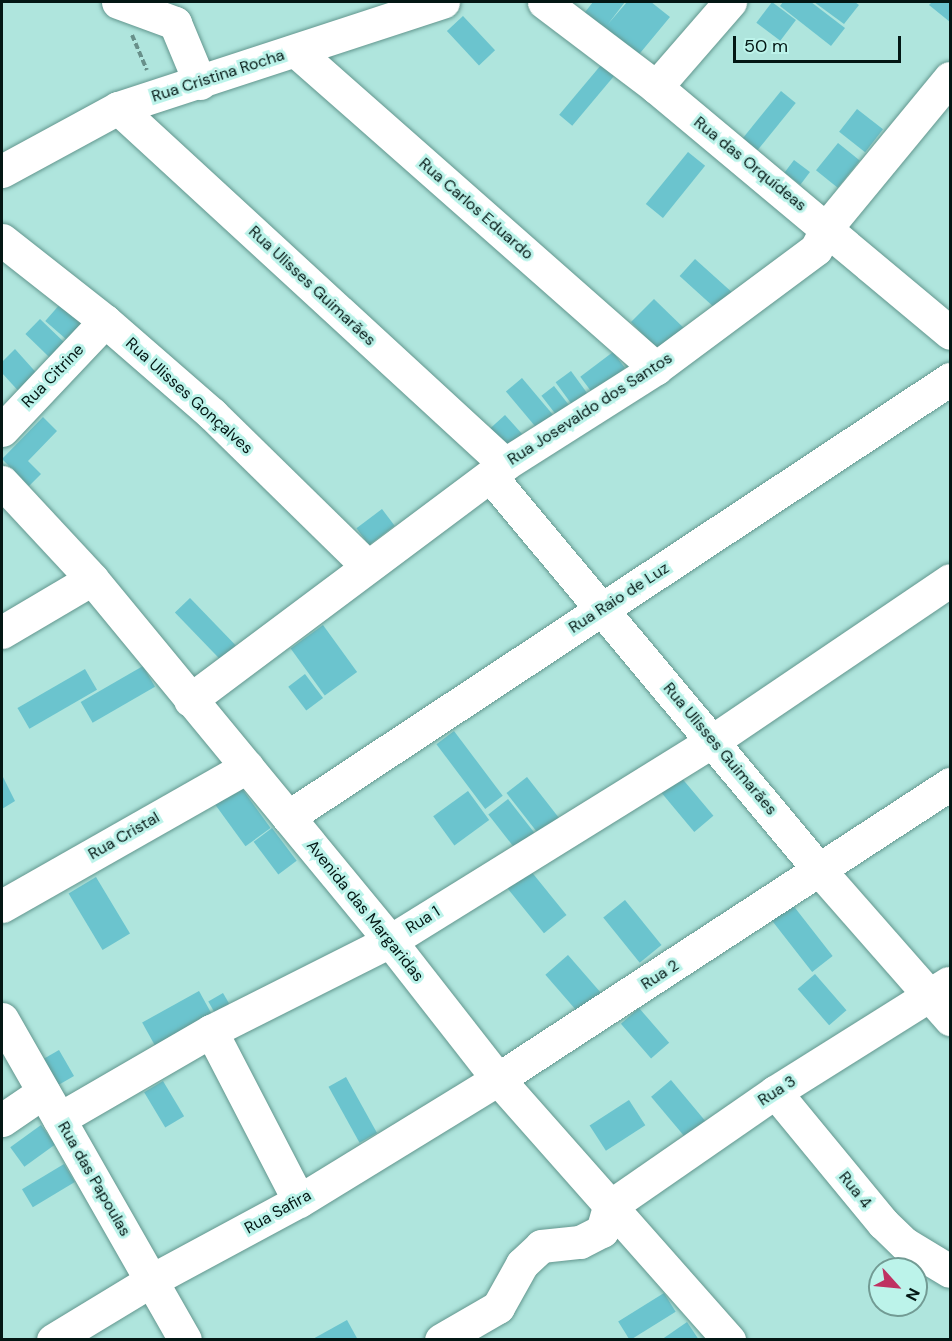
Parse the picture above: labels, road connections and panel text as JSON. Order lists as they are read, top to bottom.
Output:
{
  "streets": {
    "street": [
      "Rua Cristina Rocha",
      "Rua das Orquídeas",
      "Rua Carlos Eduardo",
      "Rua Ulisses Guimarães",
      "Rua Citrine",
      "Rua Ulisses Gonçalves",
      "Rua Josevaldo dos Santos",
      "Rua Raio de Luz",
      "Rua Cristal",
      "Avenida das Margaridas",
      "Rua 1",
      "Rua 2",
      "Rua 3",
      "Rua das Papoulas",
      "Rua 4",
      "Rua Safira"
    ]
  },
  "crossings": [
    ["Rua Cristina Rocha", "Rua Carlos Eduardo"],
    ["Rua Cristina Rocha", "Rua Ulisses Guimarães"],
    ["Rua das Orquídeas", "Rua Josevaldo dos Santos"],
    ["Rua Carlos Eduardo", "Rua Josevaldo dos Santos"],
    ["Rua Ulisses Guimarães", "Rua Josevaldo dos Santos"],
    ["Rua Ulisses Guimarães", "Rua Raio de Luz"],
    ["Rua Ulisses Guimarães", "Rua 1"],
    ["Rua Ulisses Guimarães", "Rua 2"],
    ["Rua Ulisses Guimarães", "Rua 3"],
    ["Rua Citrine", "Rua Ulisses Gonçalves"],
    ["Rua Ulisses Gonçalves", "Rua Josevaldo dos Santos"],
    ["Rua Josevaldo dos Santos", "Avenida das Margaridas"],
    ["Rua Raio de Luz", "Avenida das Margaridas"],
    ["Rua Cristal", "Avenida das Margaridas"],
    ["Avenida das Margaridas", "Rua 1"],
    ["Avenida das Margaridas", "Rua 2"],
    ["Avenida das Margaridas", "Rua 3"],
    ["Avenida das Margaridas", "Rua Safira"],
    ["Rua 1", "Rua das Papoulas"],
    ["Rua 2", "Rua Safira"],
    ["Rua 3", "Rua 4"],
    ["Rua das Papoulas", "Rua Safira"]
  ],
  "scale_bar": "50 m",
  "north": "bottom right"
}
